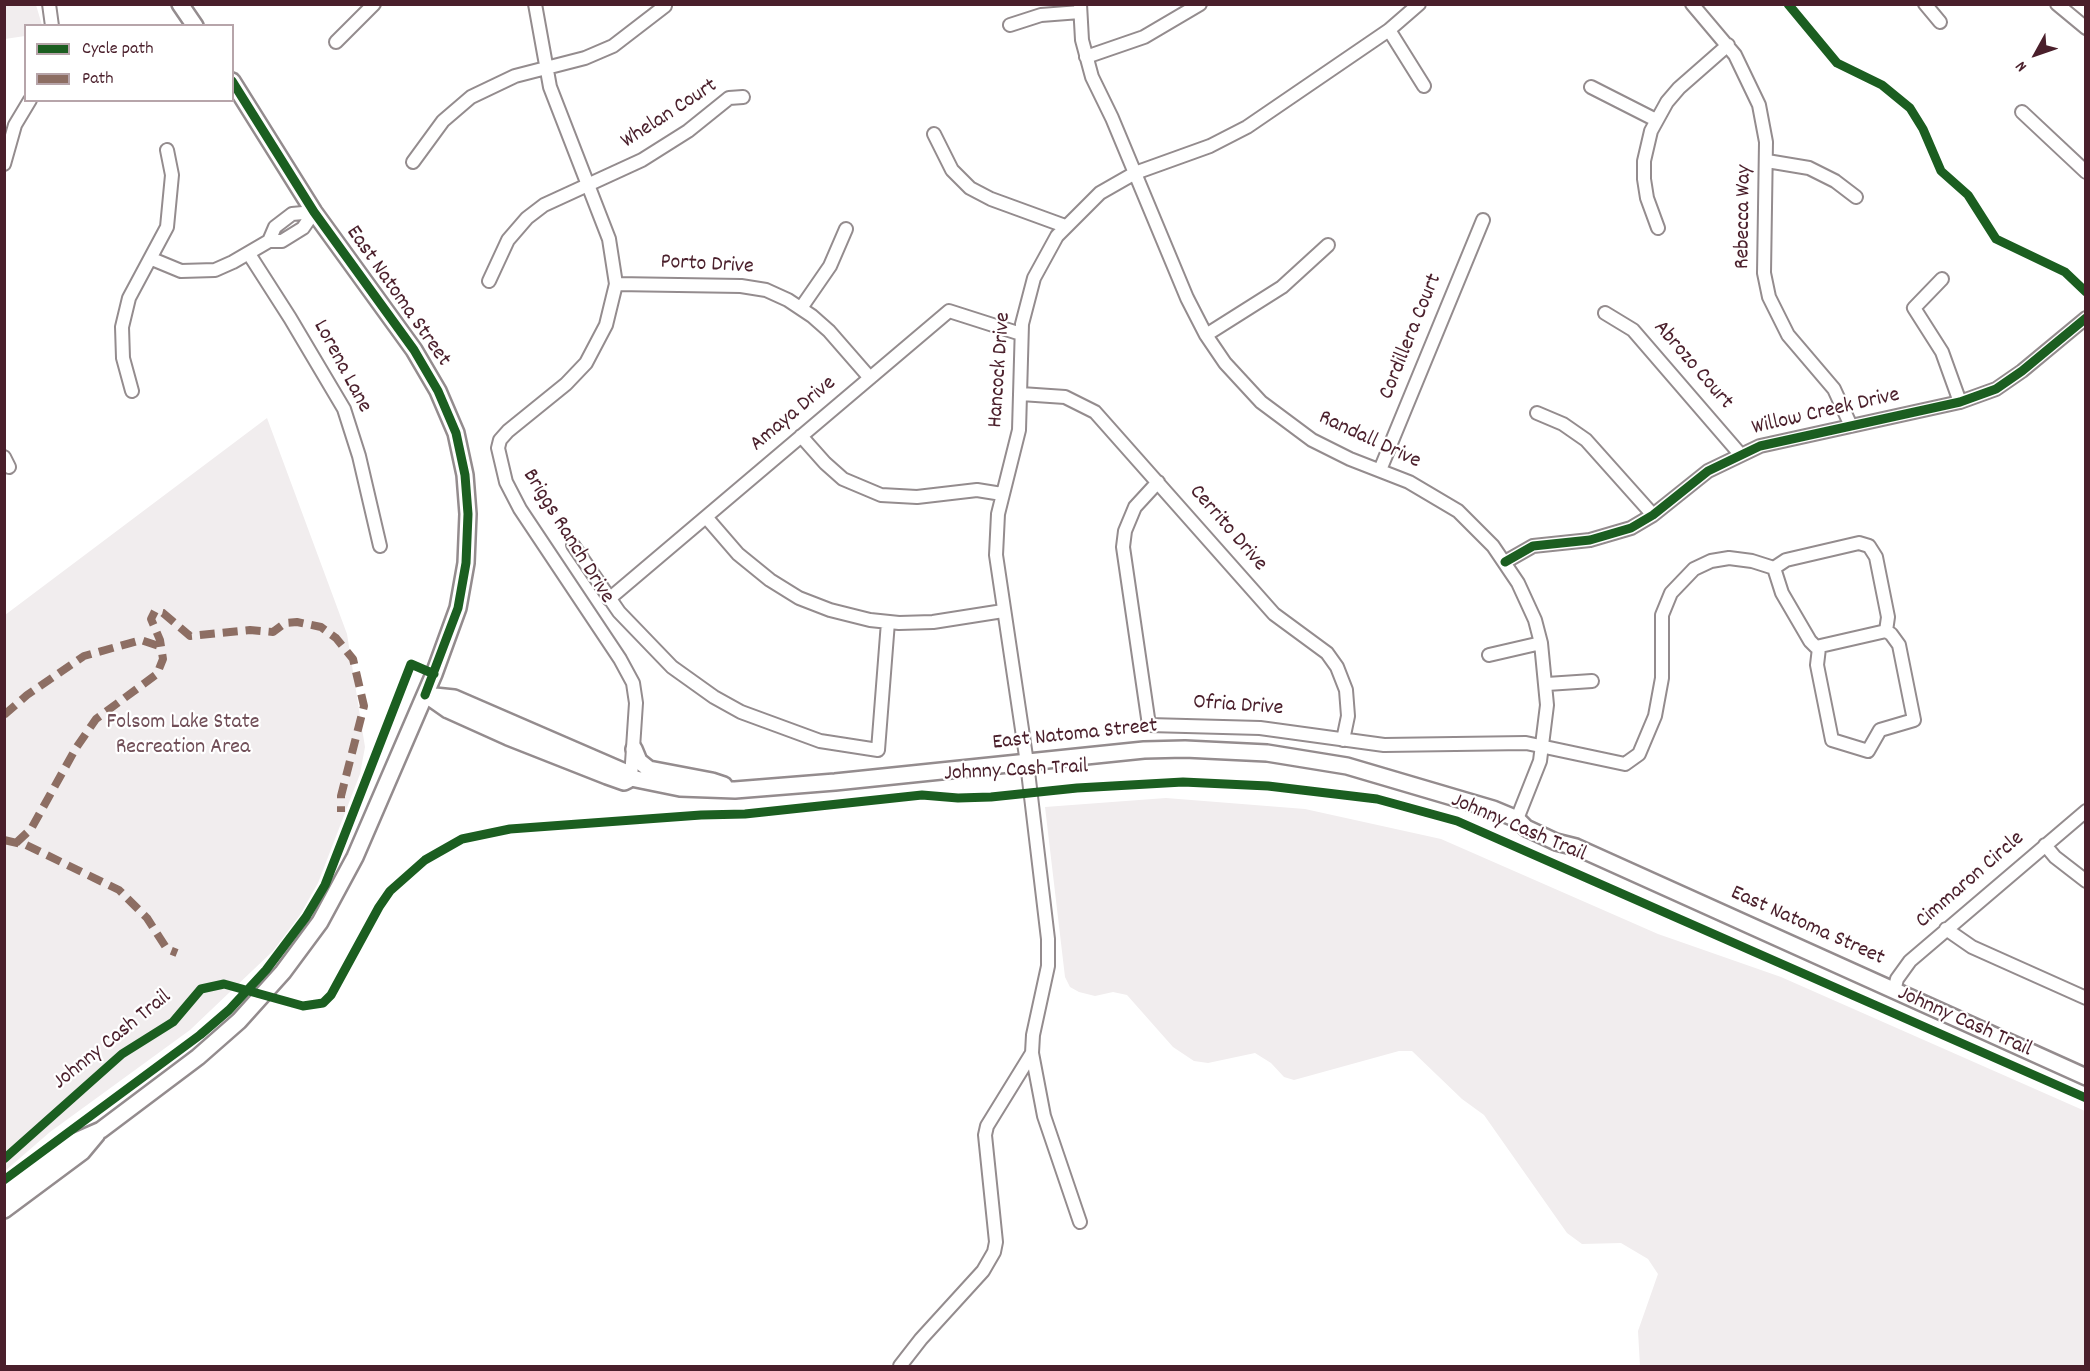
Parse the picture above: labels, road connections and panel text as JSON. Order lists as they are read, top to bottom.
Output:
{
  "streets": {
    "main road": ["East Natoma Street"],
    "street": [
      "Whelan Court",
      "Rebecca Way",
      "Porto Drive",
      "Cordillera Court",
      "Abrozo Court",
      "Lorena Lane",
      "Hancock Drive",
      "Willow Creek Drive",
      "Amaya Drive",
      "Randall Drive",
      "Cerrito Drive",
      "Briggs Ranch Drive",
      "Ofria Drive",
      "Cimmaron Circle"
    ],
    "cycle path": ["Johnny Cash Trail"]
  },
  "crossings": [
    ["Whelan Court", "Briggs Ranch Drive"],
    ["Rebecca Way", "Willow Creek Drive"],
    ["Porto Drive", "Amaya Drive"],
    ["Porto Drive", "Briggs Ranch Drive"],
    ["East Natoma Street", "Hancock Drive"],
    ["East Natoma Street", "Randall Drive"],
    ["East Natoma Street", "Briggs Ranch Drive"],
    ["East Natoma Street", "Cimmaron Circle"],
    ["Cordillera Court", "Randall Drive"],
    ["Abrozo Court", "Willow Creek Drive"],
    ["Hancock Drive", "Amaya Drive"],
    ["Hancock Drive", "Randall Drive"],
    ["Hancock Drive", "Cerrito Drive"],
    ["Willow Creek Drive", "Randall Drive"],
    ["Randall Drive", "Ofria Drive"],
    ["Cerrito Drive", "Ofria Drive"]
  ],
  "parks": ["Folsom Lake State Recreation Area"],
  "legend": ["Cycle path", "Path"],
  "north": "bottom left"
}
